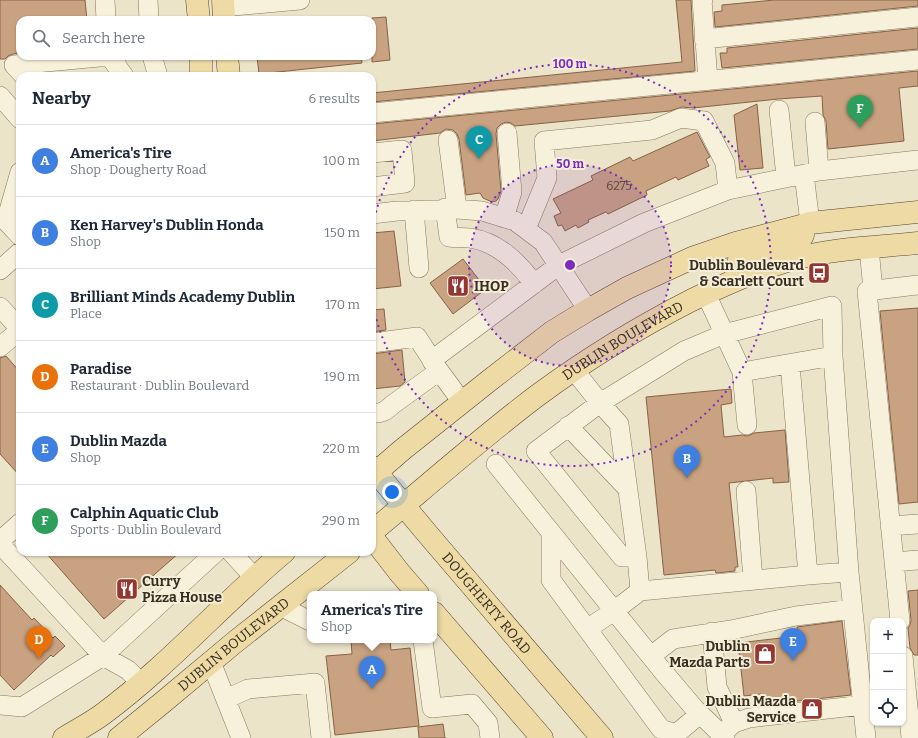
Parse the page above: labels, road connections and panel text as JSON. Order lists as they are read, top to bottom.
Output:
{
  "streets": {
    "main road": ["DUBLIN BOULEVARD", "DOUGHERTY ROAD"]
  },
  "crossings": [
    ["DUBLIN BOULEVARD", "DOUGHERTY ROAD"]
  ],
  "places": {
    "bus stop": ["Dublin Boulevard & Scarlett Court"],
    "restaurant": ["IHOP", "Curry Pizza House"],
    "shop": ["Dublin Mazda Parts", "Dublin Mazda Service"]
  },
  "house_numbers": ["6275"],
  "page": {
    "search": "Search here",
    "heading": ["Nearby", "6 results"],
    "pins": [
      "F",
      "C",
      "B",
      "D",
      "E",
      "A"
    ],
    "list": [
      {
        "mark": "A",
        "name": "America's Tire",
        "note": "Shop · Dougherty Road",
        "value": "100 m"
      },
      {
        "mark": "B",
        "name": "Ken Harvey's Dublin Honda",
        "note": "Shop",
        "value": "150 m"
      },
      {
        "mark": "C",
        "name": "Brilliant Minds Academy Dublin",
        "note": "Place",
        "value": "170 m"
      },
      {
        "mark": "D",
        "name": "Paradise",
        "note": "Restaurant · Dublin Boulevard",
        "value": "190 m"
      },
      {
        "mark": "E",
        "name": "Dublin Mazda",
        "note": "Shop",
        "value": "220 m"
      },
      {
        "mark": "F",
        "name": "Calphin Aquatic Club",
        "note": "Sports · Dublin Boulevard",
        "value": "290 m"
      }
    ],
    "popup": ["America's Tire", "Shop"],
    "map_buttons": ["+", "−"]
  },
  "rings": ["100 m", "50 m"]
}
